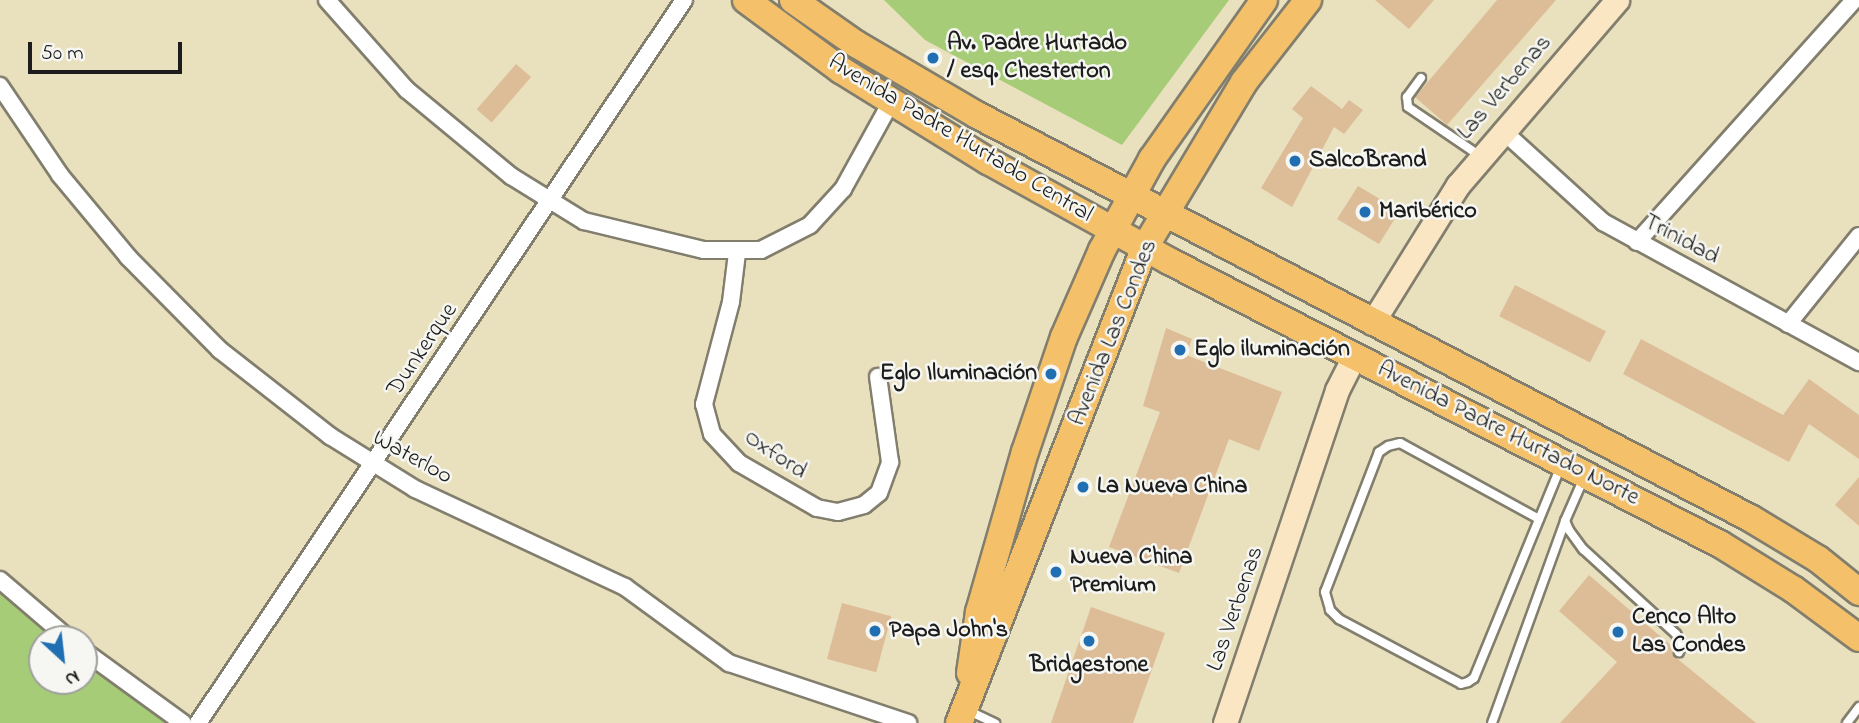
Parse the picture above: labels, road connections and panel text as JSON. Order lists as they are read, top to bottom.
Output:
{
  "streets": {
    "main road": ["Avenida Padre Hurtado Central", "Avenida Las Condes", "Avenida Padre Hurtado Norte"],
    "street": [
      "Las Verbenas",
      "Trinidad",
      "Dunkerque",
      "Oxford",
      "Waterloo"
    ]
  },
  "crossings": [
    ["Las Verbenas", "Trinidad"],
    ["Las Verbenas", "Avenida Padre Hurtado Norte"],
    ["Avenida Padre Hurtado Central", "Avenida Las Condes"],
    ["Avenida Padre Hurtado Central", "Avenida Padre Hurtado Norte"],
    ["Avenida Las Condes", "Avenida Padre Hurtado Norte"],
    ["Dunkerque", "Waterloo"]
  ],
  "places": [
    "Av. Padre Hurtado / esq. Chesterton",
    "SalcoBrand",
    "Maribérico",
    "Eglo iluminación",
    "Eglo Iluminación",
    "La Nueva China",
    "Nueva China Premium",
    "Papa John's",
    "Cenco Alto Las Condes",
    "Bridgestone"
  ],
  "scale_bar": "50 m",
  "north": "bottom right"
}
